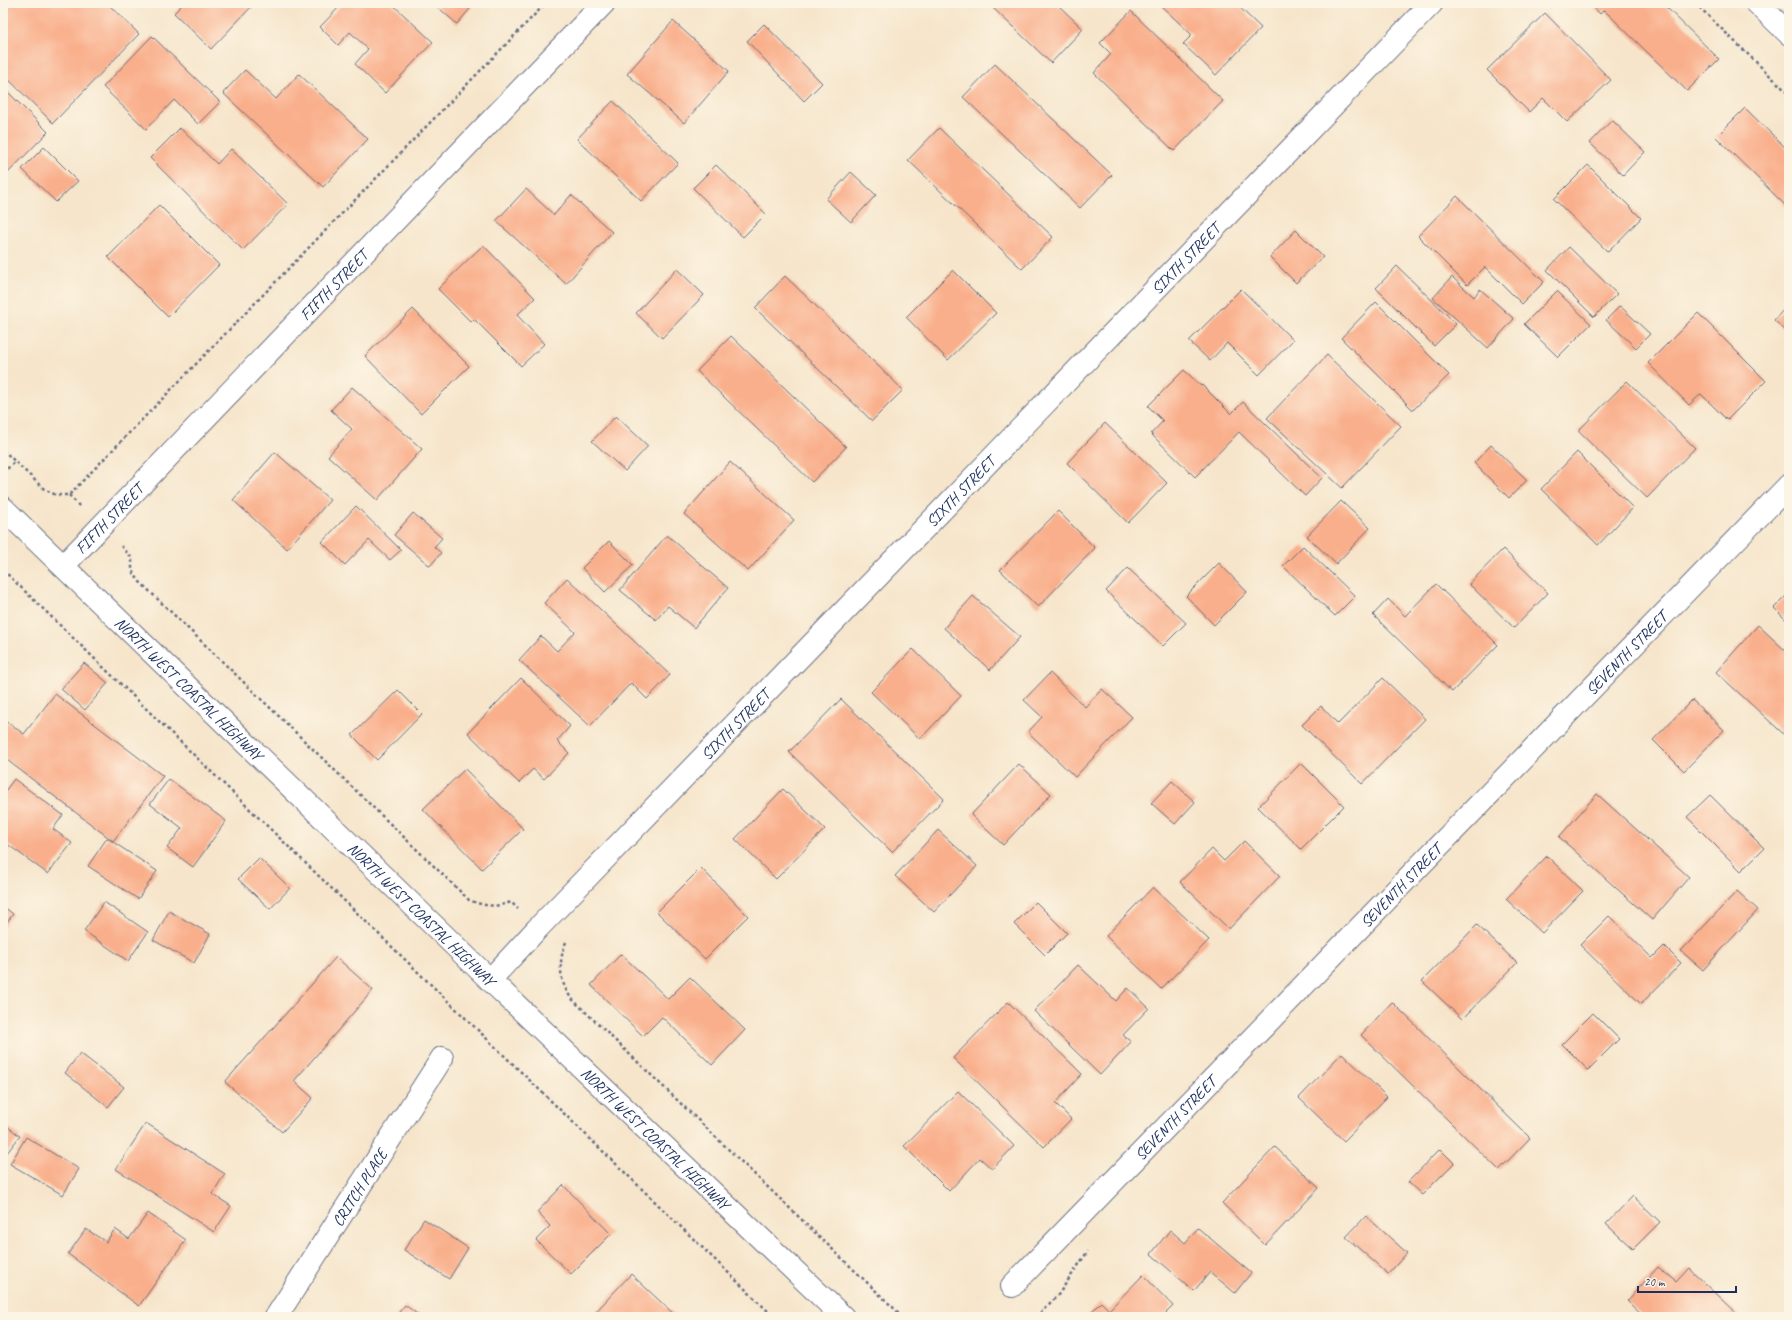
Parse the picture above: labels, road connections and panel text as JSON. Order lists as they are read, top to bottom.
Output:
{
  "streets": {
    "main road": [
      "SIXTH STREET",
      "FIFTH STREET",
      "SEVENTH STREET",
      "NORTH WEST COASTAL HIGHWAY",
      "CRITCH PLACE"
    ]
  },
  "crossings": [
    ["SIXTH STREET", "NORTH WEST COASTAL HIGHWAY"],
    ["FIFTH STREET", "NORTH WEST COASTAL HIGHWAY"]
  ],
  "scale_bar": "20 m"
}
